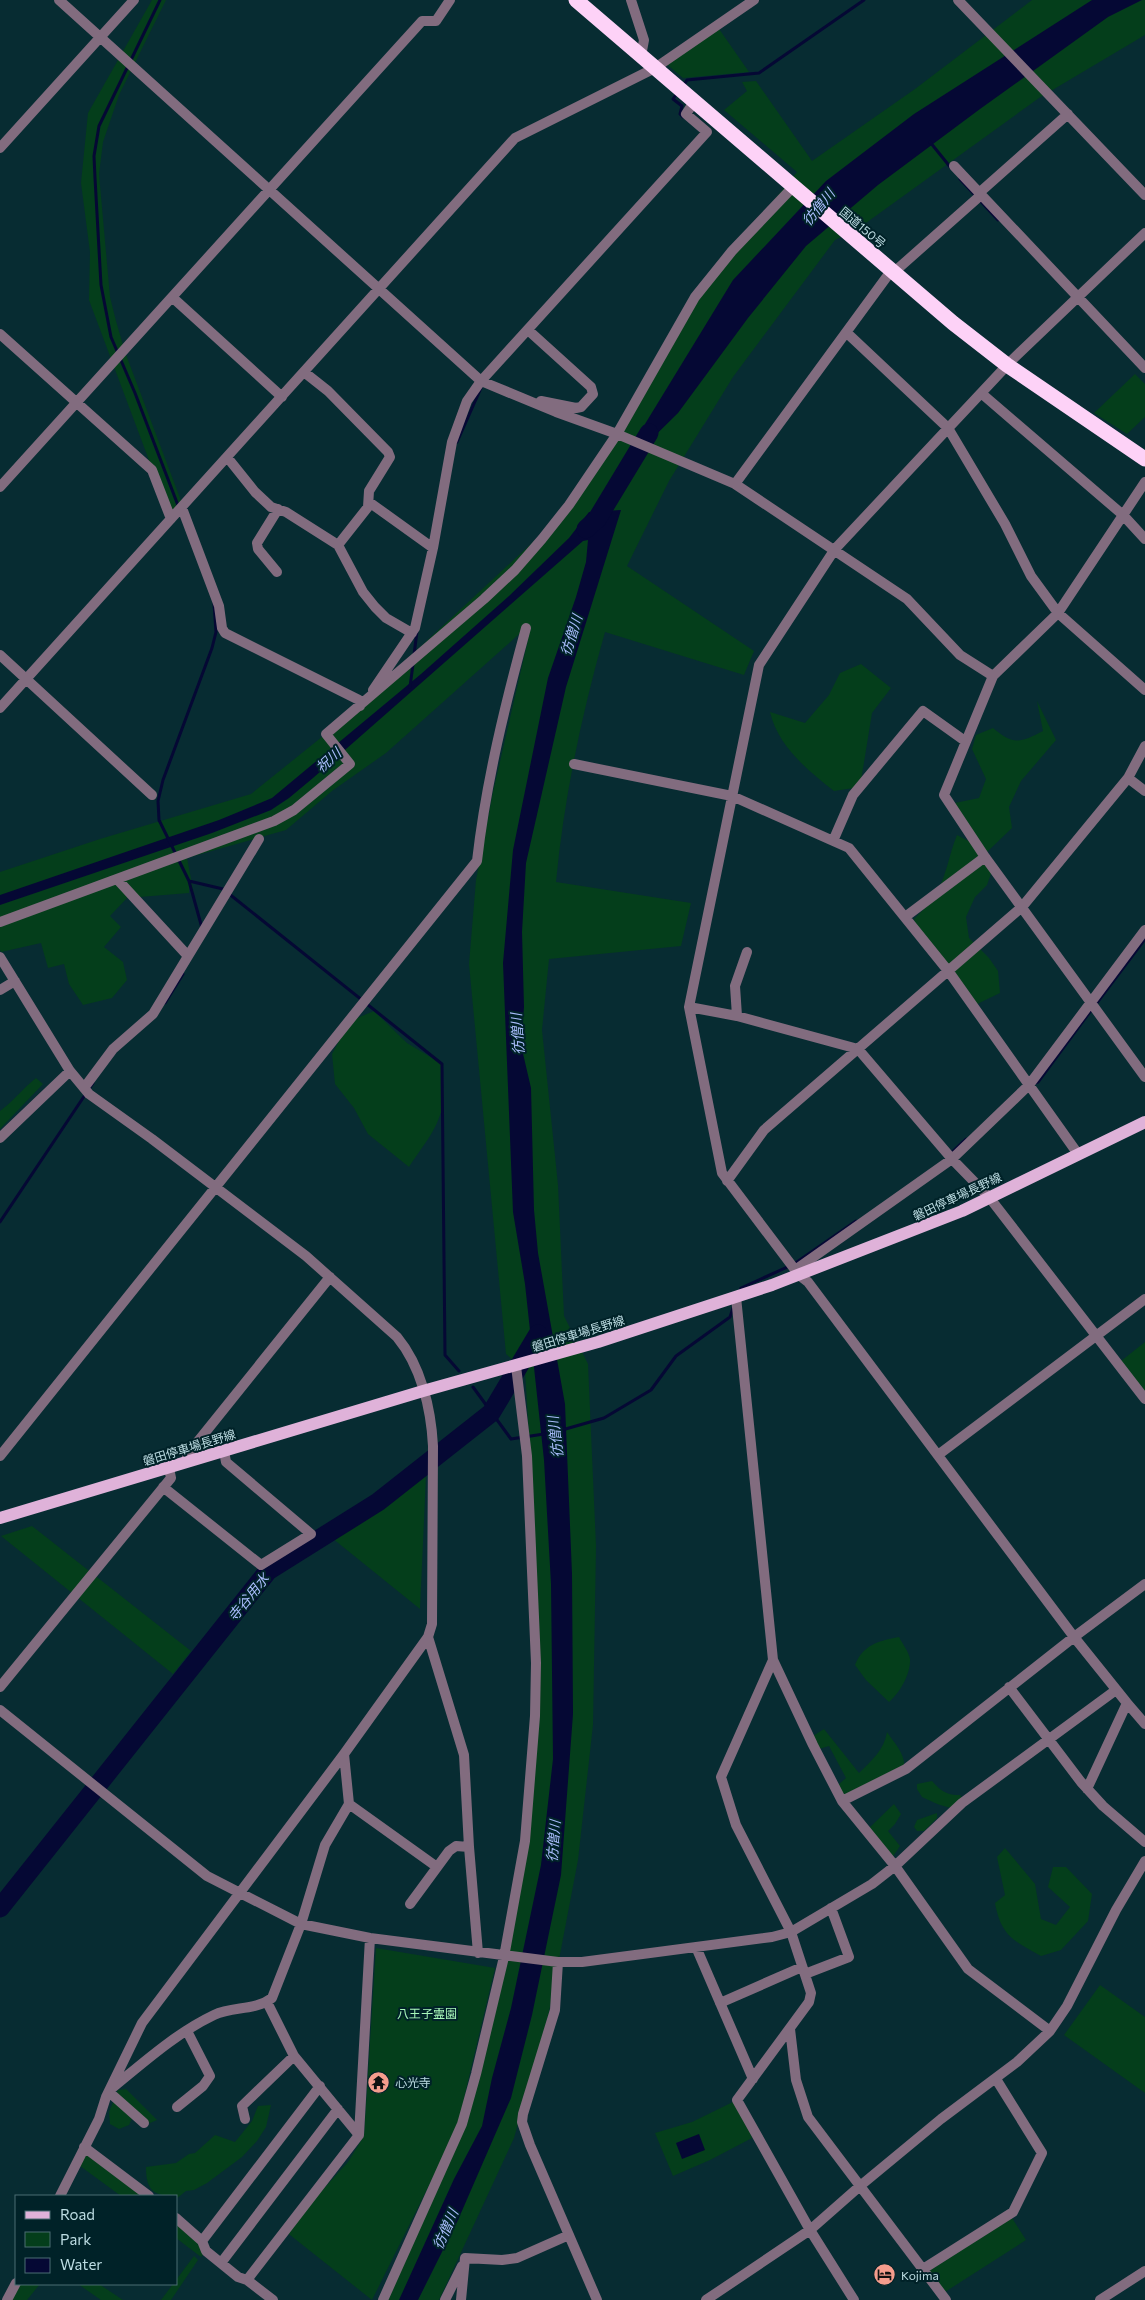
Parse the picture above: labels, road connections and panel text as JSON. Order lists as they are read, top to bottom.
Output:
{
  "streets": {
    "highway": ["国道150号"],
    "main road": ["磐田停車場長野線"]
  },
  "water": ["彷僧川", "祝川", "寺谷用水"],
  "parks": ["八王子霊園"],
  "places": {
    "temple": ["心光寺"],
    "hotel": ["Kojima"]
  },
  "legend": ["Road", "Park", "Water"]
}
